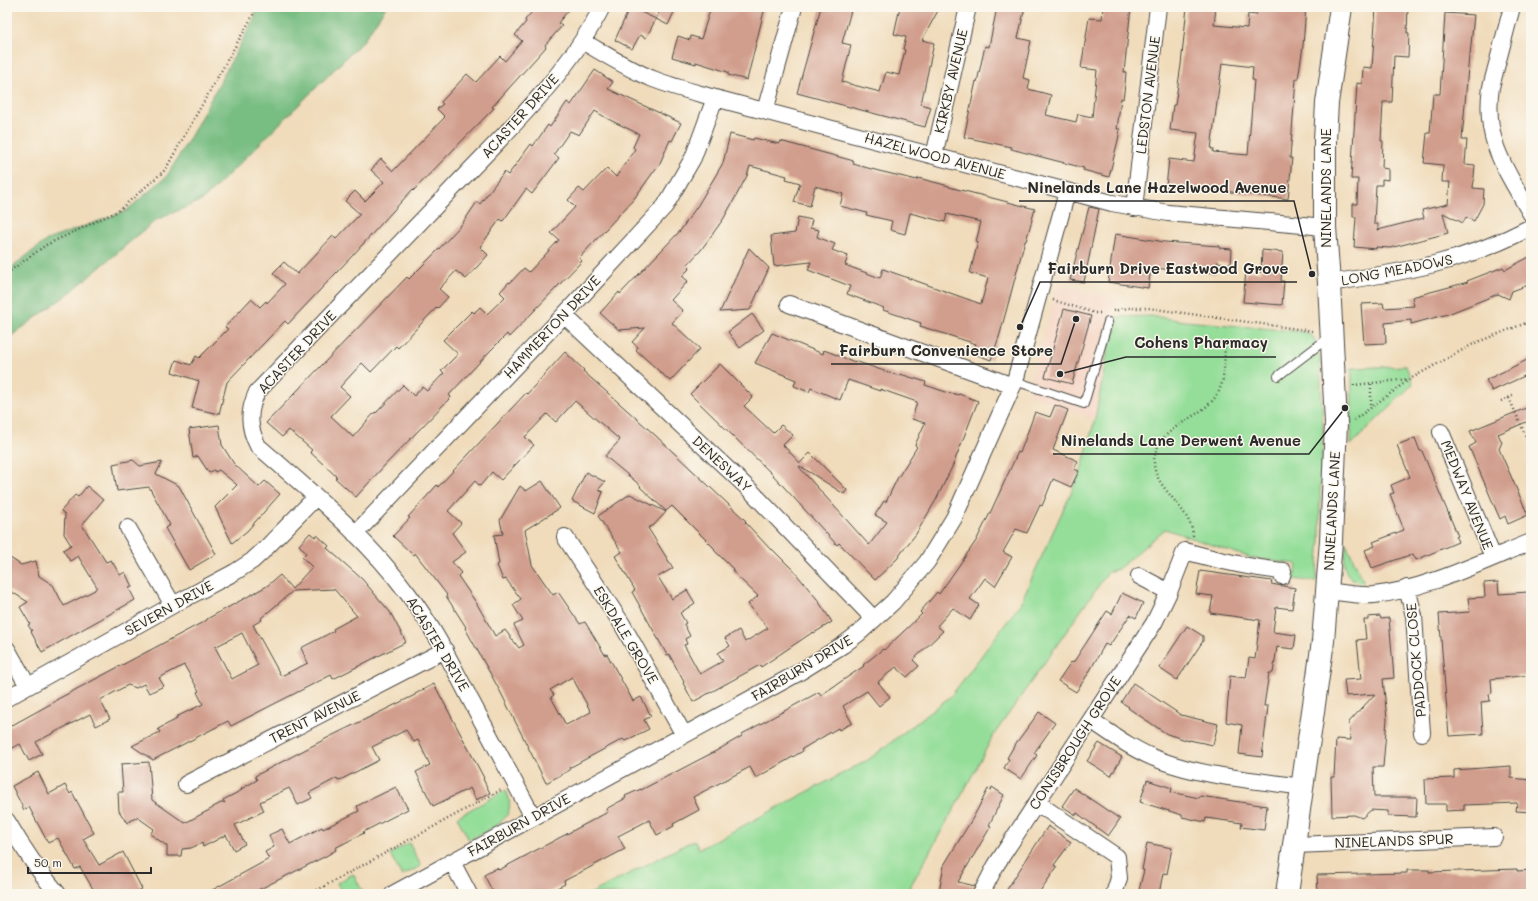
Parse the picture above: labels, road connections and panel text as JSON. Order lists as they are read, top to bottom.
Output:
{
  "streets": {
    "street": [
      "KIRKBY AVENUE",
      "LEDSTON AVENUE",
      "ACASTER DRIVE",
      "HAZELWOOD AVENUE",
      "NINELANDS LANE",
      "LONG MEADOWS",
      "HAMMERTON DRIVE",
      "DENESWAY",
      "MEDWAY AVENUE",
      "SEVERN DRIVE",
      "ESKDALE GROVE",
      "PADDOCK CLOSE",
      "FAIRBURN DRIVE",
      "TRENT AVENUE",
      "CONISBROUGH GROVE",
      "NINELANDS SPUR"
    ]
  },
  "crossings": [
    ["KIRKBY AVENUE", "HAZELWOOD AVENUE"],
    ["LEDSTON AVENUE", "HAZELWOOD AVENUE"],
    ["ACASTER DRIVE", "HAZELWOOD AVENUE"],
    ["ACASTER DRIVE", "HAMMERTON DRIVE"],
    ["ACASTER DRIVE", "SEVERN DRIVE"],
    ["ACASTER DRIVE", "FAIRBURN DRIVE"],
    ["ACASTER DRIVE", "TRENT AVENUE"],
    ["HAZELWOOD AVENUE", "NINELANDS LANE"],
    ["HAZELWOOD AVENUE", "HAMMERTON DRIVE"],
    ["HAZELWOOD AVENUE", "FAIRBURN DRIVE"],
    ["NINELANDS LANE", "LONG MEADOWS"],
    ["NINELANDS LANE", "NINELANDS SPUR"],
    ["HAMMERTON DRIVE", "DENESWAY"],
    ["DENESWAY", "FAIRBURN DRIVE"],
    ["ESKDALE GROVE", "FAIRBURN DRIVE"]
  ],
  "places": [
    "Ninelands Lane Hazelwood Avenue",
    "Fairburn Convenience Store",
    "Fairburn Drive Eastwood Grove",
    "Cohens Pharmacy",
    "Ninelands Lane Derwent Avenue"
  ],
  "scale_bar": "50 m"
}
